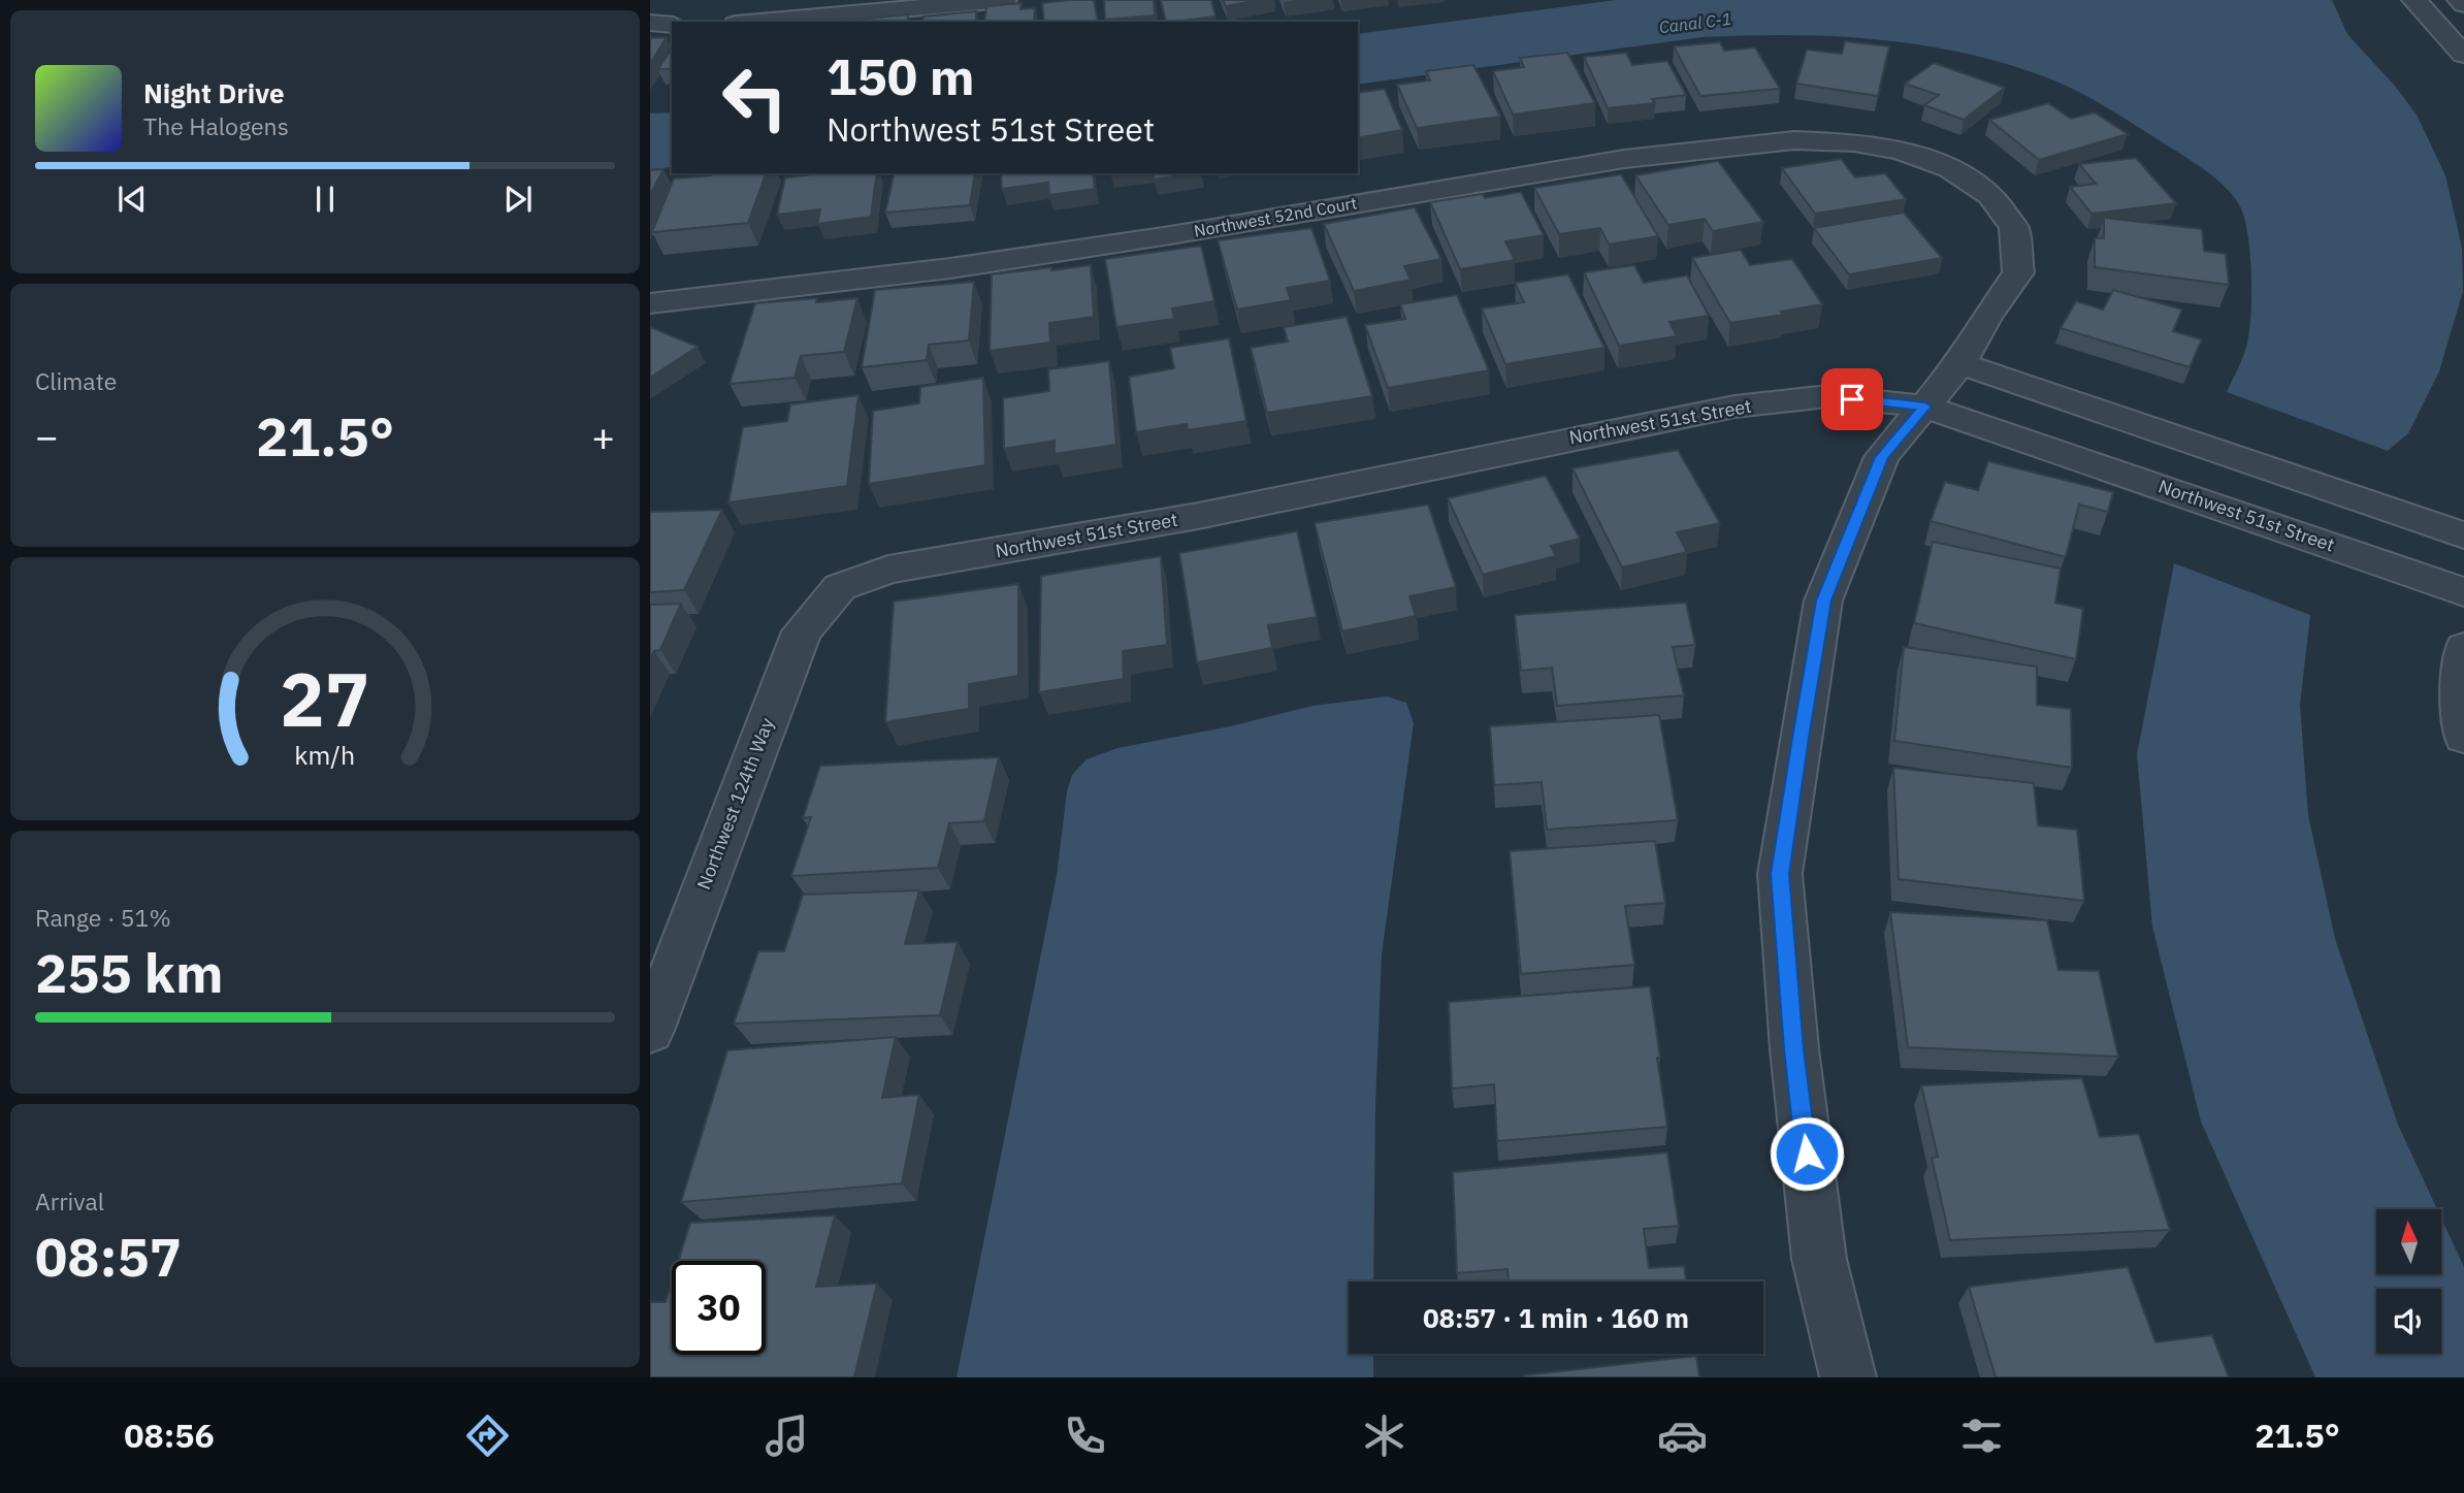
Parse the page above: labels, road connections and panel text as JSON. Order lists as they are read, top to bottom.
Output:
{
  "streets": {
    "street": ["Northwest 52nd Court", "Northwest 51st Street", "Northwest 124th Way"]
  },
  "crossings": [
    ["Northwest 52nd Court", "Northwest 51st Street"],
    ["Northwest 51st Street", "Northwest 124th Way"]
  ],
  "water": ["Canal C-1"],
  "north": "top",
  "page": {
    "turn": ["150 m", "Northwest 51st Street"],
    "song": ["Night Drive", "The Halogens"],
    "tile": [
      "Climate",
      ["Range · 51%", "255 km"],
      ["Arrival", "08:57"]
    ],
    "heat": ["−", "21.5°", "+"],
    "limit": "30",
    "trip": "08:57 · 1 min · 160 m",
    "tabs": ["08:56", "21.5°"],
    "gauge": ["27", "km/h"]
  }
}
